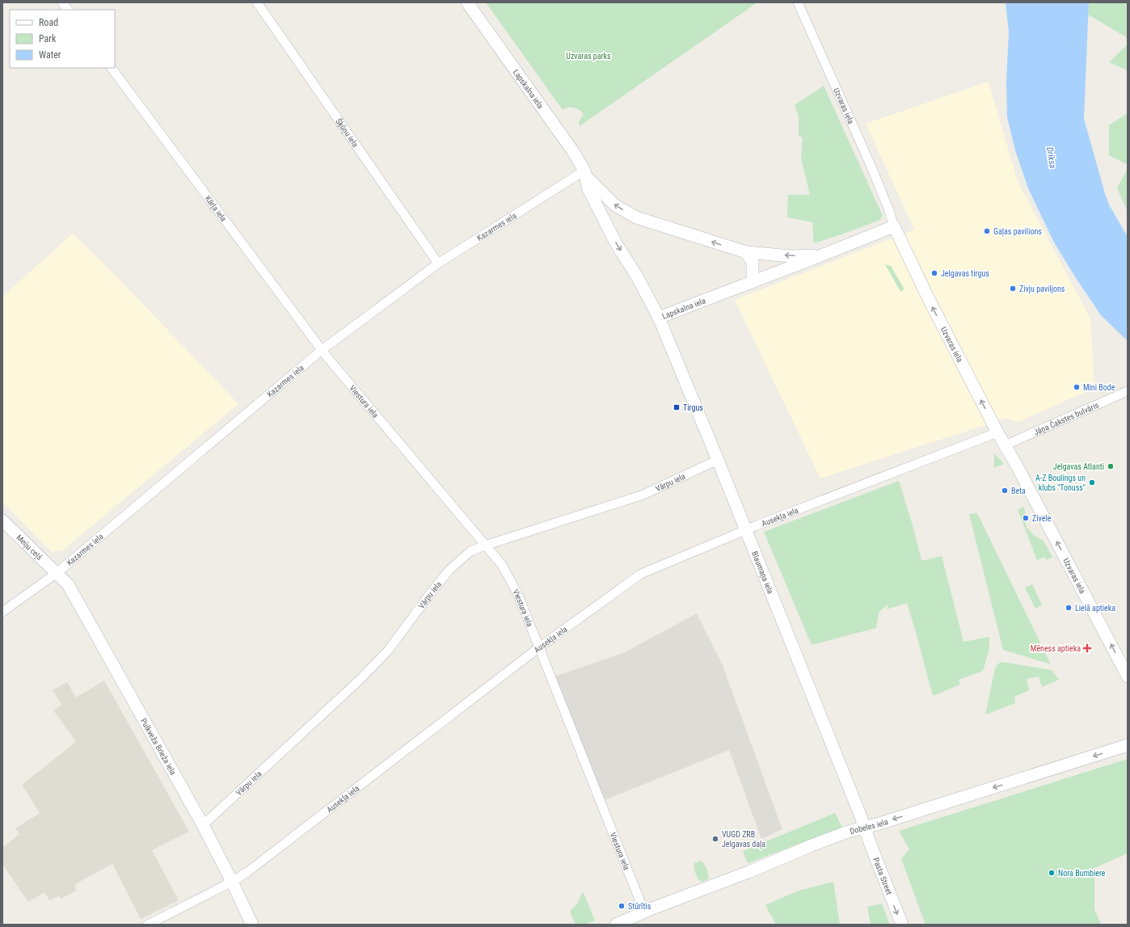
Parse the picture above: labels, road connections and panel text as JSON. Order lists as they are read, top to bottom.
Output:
{
  "streets": {
    "main road": [
      "Lapskalna iela",
      "Uzvaras iela",
      "Meiju ceļš",
      "Blaumaņa iela",
      "Pulkveža Brieža iela",
      "Dobeles iela",
      "Pasta Street"
    ],
    "street": [
      "Šķūņu iela",
      "Kārļa iela",
      "Kazarmes iela",
      "Viestura iela",
      "Jāņa Čakstes bulvāris",
      "Vārpu iela",
      "Ausekļa iela"
    ]
  },
  "crossings": [
    ["Lapskalna iela", "Uzvaras iela"],
    ["Lapskalna iela", "Kazarmes iela"],
    ["Lapskalna iela", "Blaumaņa iela"],
    ["Uzvaras iela", "Jāņa Čakstes bulvāris"],
    ["Uzvaras iela", "Ausekļa iela"],
    ["Šķūņu iela", "Kazarmes iela"],
    ["Kārļa iela", "Kazarmes iela"],
    ["Kārļa iela", "Viestura iela"],
    ["Kazarmes iela", "Viestura iela"],
    ["Kazarmes iela", "Meiju ceļš"],
    ["Kazarmes iela", "Pulkveža Brieža iela"],
    ["Viestura iela", "Vārpu iela"],
    ["Viestura iela", "Ausekļa iela"],
    ["Viestura iela", "Dobeles iela"],
    ["Vārpu iela", "Blaumaņa iela"],
    ["Vārpu iela", "Pulkveža Brieža iela"],
    ["Ausekļa iela", "Blaumaņa iela"],
    ["Ausekļa iela", "Pulkveža Brieža iela"],
    ["Meiju ceļš", "Pulkveža Brieža iela"],
    ["Blaumaņa iela", "Dobeles iela"],
    ["Blaumaņa iela", "Pasta Street"],
    ["Dobeles iela", "Pasta Street"]
  ],
  "one_way": ["Uzvaras iela", "Dobeles iela", "Pasta Street"],
  "water": ["Driksa"],
  "parks": ["Uzvaras parks"],
  "places": {
    "other": [
      "Gaļas pavilions",
      "Jelgavas tirgus",
      "Zivju paviljons",
      "Mini Bode",
      "Jelgavas Atlanti",
      "A-Z Boulings un klubs \"Tonuss\"",
      "Beta",
      "Zivele",
      "Lielā aptieka",
      "VUGD ZRB Jelgavas daļa",
      "Nora Bumbiere",
      "Stūrītis"
    ],
    "transit": ["Tirgus"],
    "health": ["Mēness aptieka"]
  },
  "legend": ["Road", "Park", "Water"]
}
